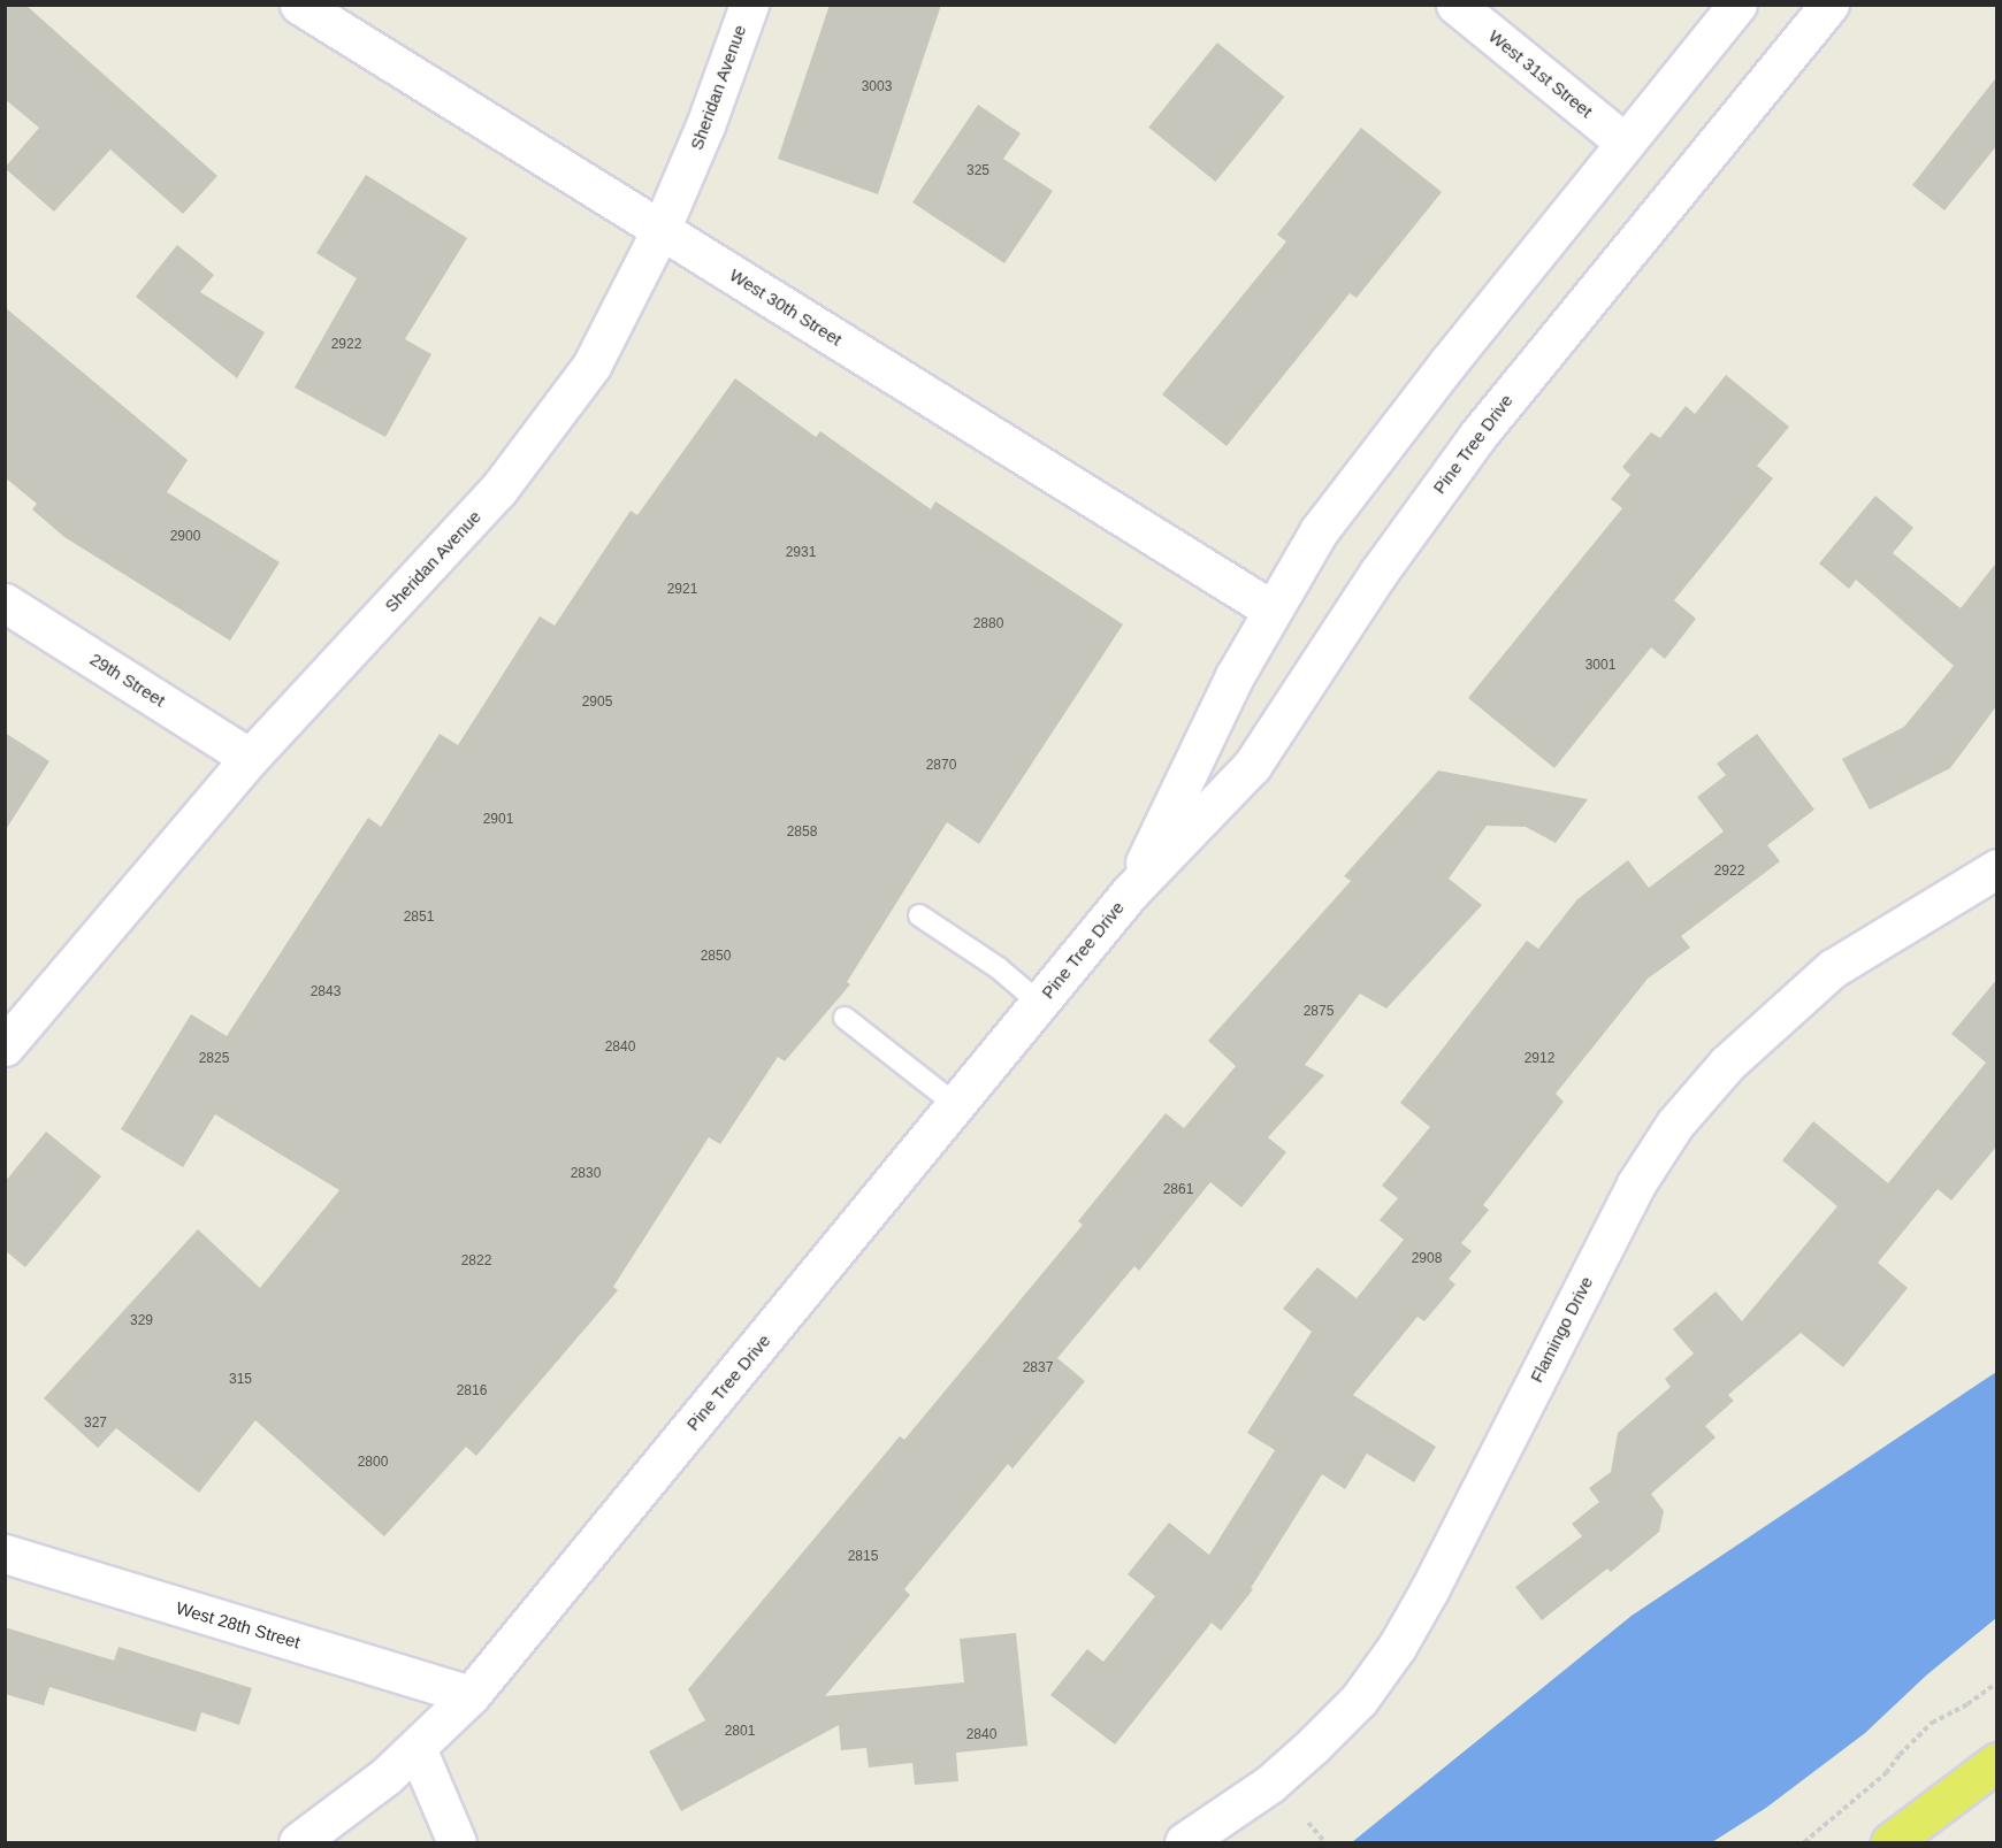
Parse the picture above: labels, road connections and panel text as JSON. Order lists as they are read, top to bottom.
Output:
{
  "streets": {
    "street": [
      "West 31st Street",
      "Sheridan Avenue",
      "West 30th Street",
      "Pine Tree Drive",
      "29th Street",
      "Flamingo Drive",
      "West 28th Street"
    ]
  },
  "crossings": [
    ["West 31st Street", "Pine Tree Drive"],
    ["Sheridan Avenue", "West 30th Street"],
    ["Sheridan Avenue", "29th Street"],
    ["West 30th Street", "Pine Tree Drive"],
    ["Pine Tree Drive", "West 28th Street"]
  ],
  "house_numbers": [
    "3003",
    "325",
    "2922",
    "2900",
    "2931",
    "2921",
    "2880",
    "3001",
    "2905",
    "2870",
    "2901",
    "2858",
    "2922",
    "2851",
    "2850",
    "2843",
    "2875",
    "2840",
    "2825",
    "2912",
    "2830",
    "2861",
    "2908",
    "2822",
    "329",
    "2837",
    "315",
    "2816",
    "327",
    "2800",
    "2815",
    "2801",
    "2840"
  ]
}
